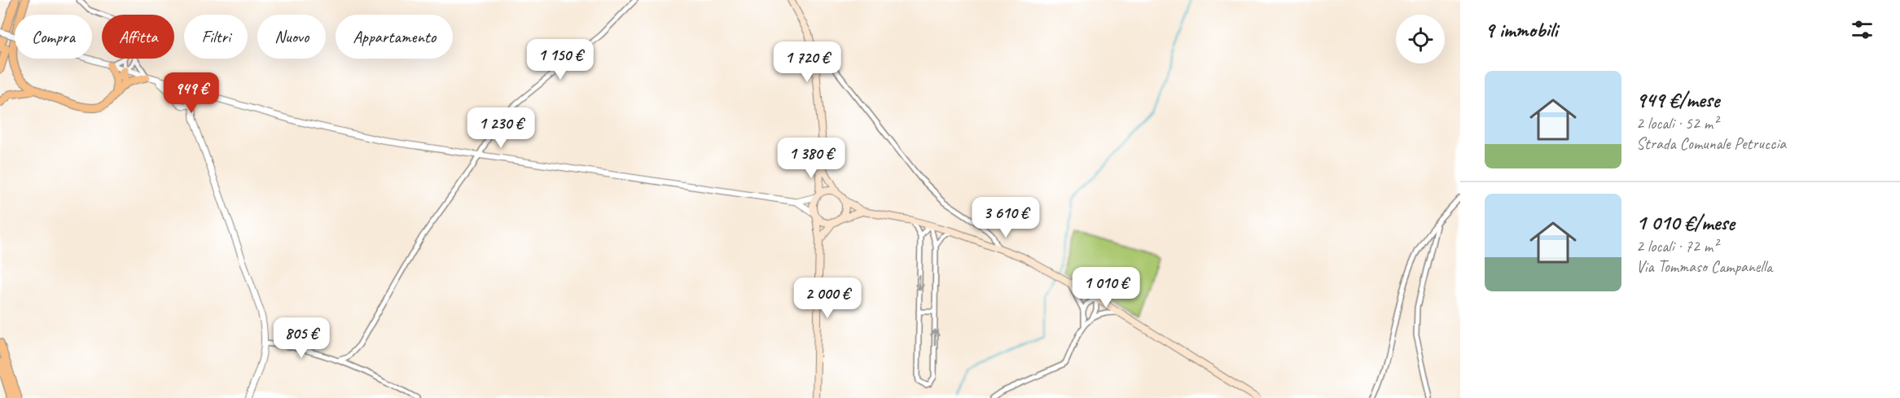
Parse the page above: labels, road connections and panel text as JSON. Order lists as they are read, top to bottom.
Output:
{
  "page": {
    "heading": "9 immobili",
    "chip": [
      "Compra",
      "Affitta",
      "Filtri",
      "Nuovo",
      "Appartamento"
    ],
    "price": [
      "1 150 €",
      "1 720 €",
      "949 €",
      "1 230 €",
      "1 380 €",
      "3 610 €",
      "1 010 €",
      "2 000 €",
      "805 €"
    ],
    "list": [
      {
        "name": "949 €/mese",
        "note": "2 locali · 52 m² · Strada Comunale Petruccia"
      },
      {
        "name": "1 010 €/mese",
        "note": "2 locali · 72 m² · Via Tommaso Campanella"
      }
    ]
  }
}
